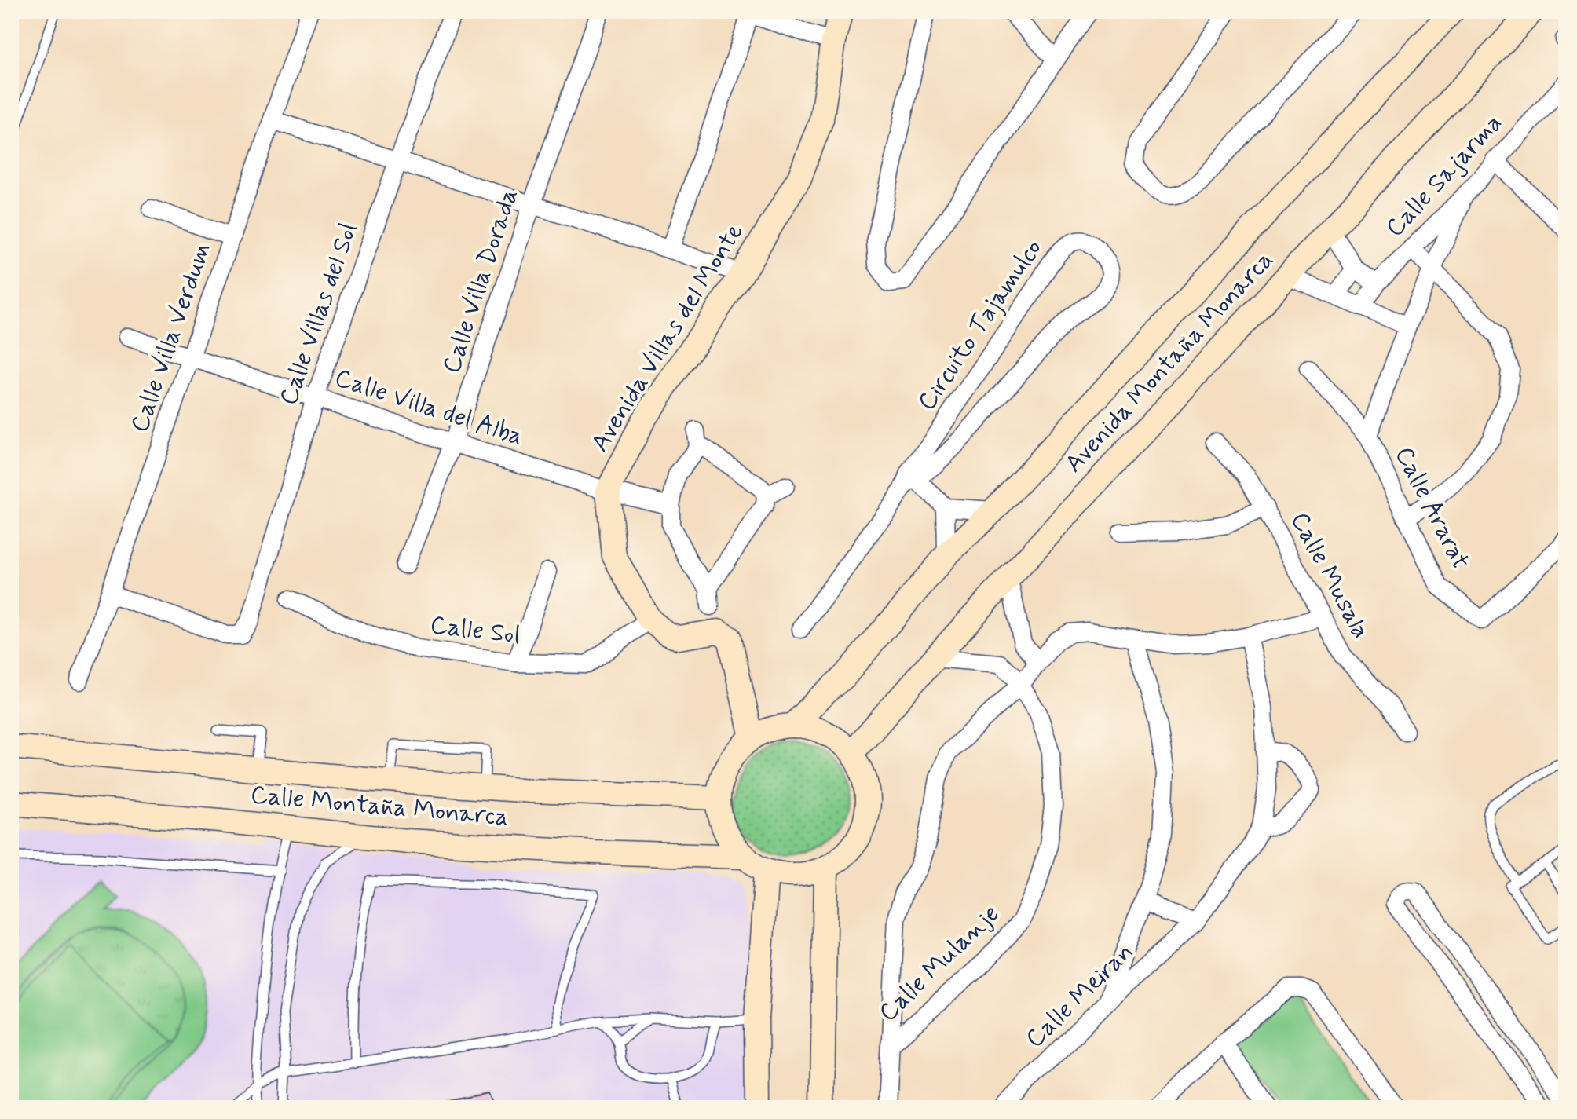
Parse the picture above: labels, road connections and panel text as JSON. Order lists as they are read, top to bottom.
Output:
{
  "streets": {
    "main road": ["Avenida Villas del Monte", "Avenida Montaña Monarca", "Calle Montaña Monarca"],
    "street": [
      "Calle Sajarma",
      "Calle Villa Dorada",
      "Calle Villas del Sol",
      "Circuito Tajamulco",
      "Calle Villa Verdum",
      "Calle Villa del Alba",
      "Calle Ararat",
      "Calle Musala",
      "Calle Sol",
      "Calle Mulanje",
      "Calle Meiran"
    ]
  },
  "crossings": [
    ["Calle Sajarma", "Calle Ararat"],
    ["Calle Villa Dorada", "Calle Villa del Alba"],
    ["Calle Villas del Sol", "Calle Villa Verdum"],
    ["Calle Villas del Sol", "Calle Villa del Alba"],
    ["Calle Villa Verdum", "Calle Villa del Alba"],
    ["Avenida Villas del Monte", "Avenida Montaña Monarca"],
    ["Avenida Villas del Monte", "Calle Villa del Alba"],
    ["Avenida Villas del Monte", "Calle Sol"],
    ["Avenida Villas del Monte", "Calle Montaña Monarca"],
    ["Avenida Montaña Monarca", "Calle Montaña Monarca"]
  ]
}
